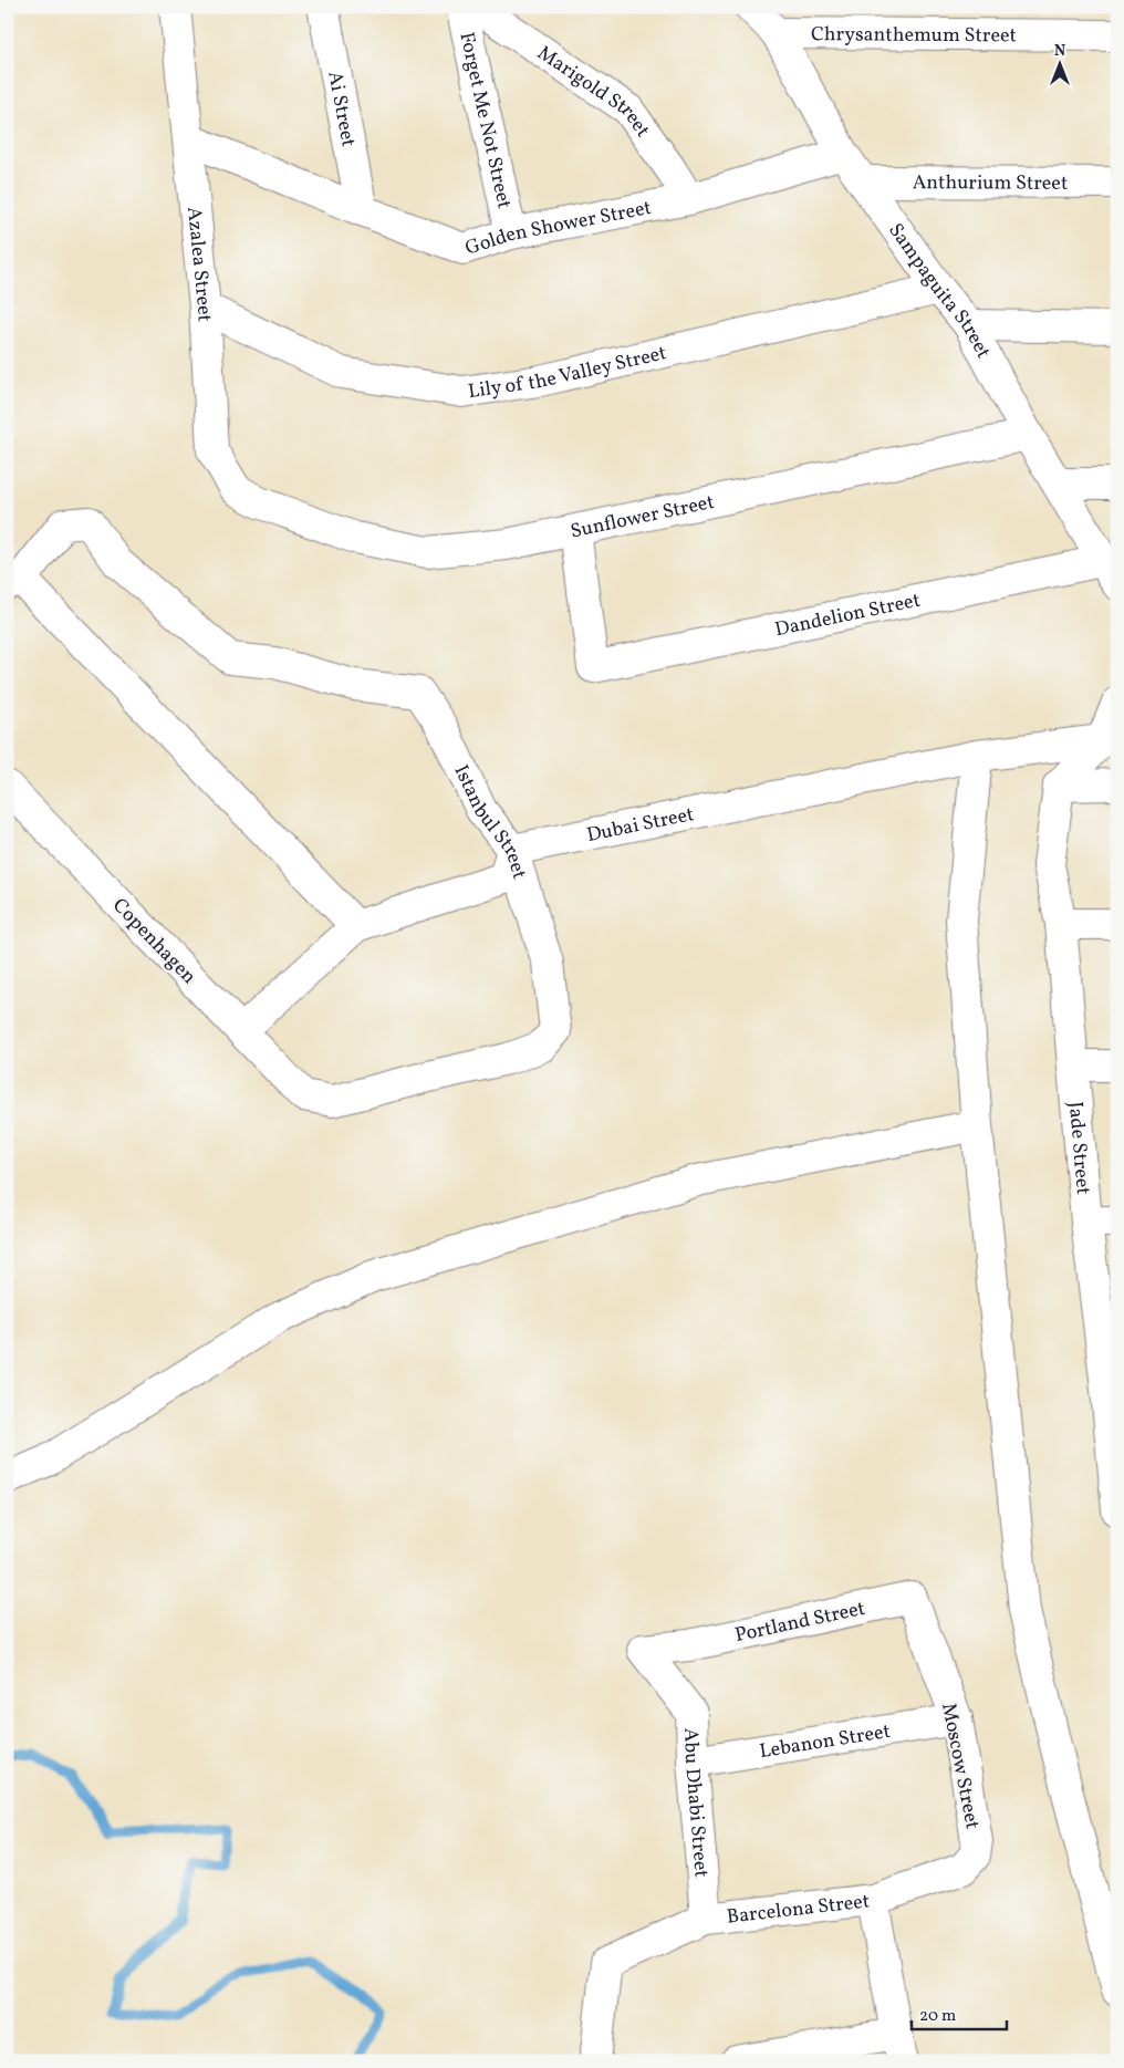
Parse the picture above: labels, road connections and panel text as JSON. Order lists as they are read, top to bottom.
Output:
{
  "streets": {
    "street": [
      "Chrysanthemum Street",
      "Marigold Street",
      "Ai Street",
      "Forget Me Not Street",
      "Anthurium Street",
      "Golden Shower Street",
      "Azalea Street",
      "Sampaguita Street",
      "Lily of the Valley Street",
      "Sunflower Street",
      "Dandelion Street",
      "Istanbul Street",
      "Dubai Street",
      "Copenhagen",
      "Jade Street",
      "Portland Street",
      "Lebanon Street",
      "Moscow Street",
      "Abu Dhabi Street",
      "Barcelona Street"
    ]
  },
  "crossings": [
    ["Chrysanthemum Street", "Sampaguita Street"],
    ["Marigold Street", "Golden Shower Street"],
    ["Ai Street", "Golden Shower Street"],
    ["Forget Me Not Street", "Golden Shower Street"],
    ["Anthurium Street", "Sampaguita Street"],
    ["Golden Shower Street", "Azalea Street"],
    ["Golden Shower Street", "Sampaguita Street"],
    ["Azalea Street", "Lily of the Valley Street"],
    ["Azalea Street", "Sunflower Street"],
    ["Sampaguita Street", "Lily of the Valley Street"],
    ["Sampaguita Street", "Sunflower Street"],
    ["Sampaguita Street", "Dandelion Street"],
    ["Sunflower Street", "Dandelion Street"],
    ["Istanbul Street", "Dubai Street"],
    ["Istanbul Street", "Copenhagen"],
    ["Portland Street", "Moscow Street"],
    ["Portland Street", "Abu Dhabi Street"],
    ["Lebanon Street", "Moscow Street"],
    ["Lebanon Street", "Abu Dhabi Street"],
    ["Moscow Street", "Barcelona Street"],
    ["Abu Dhabi Street", "Barcelona Street"]
  ],
  "scale_bar": "20 m",
  "north": "top"
}
